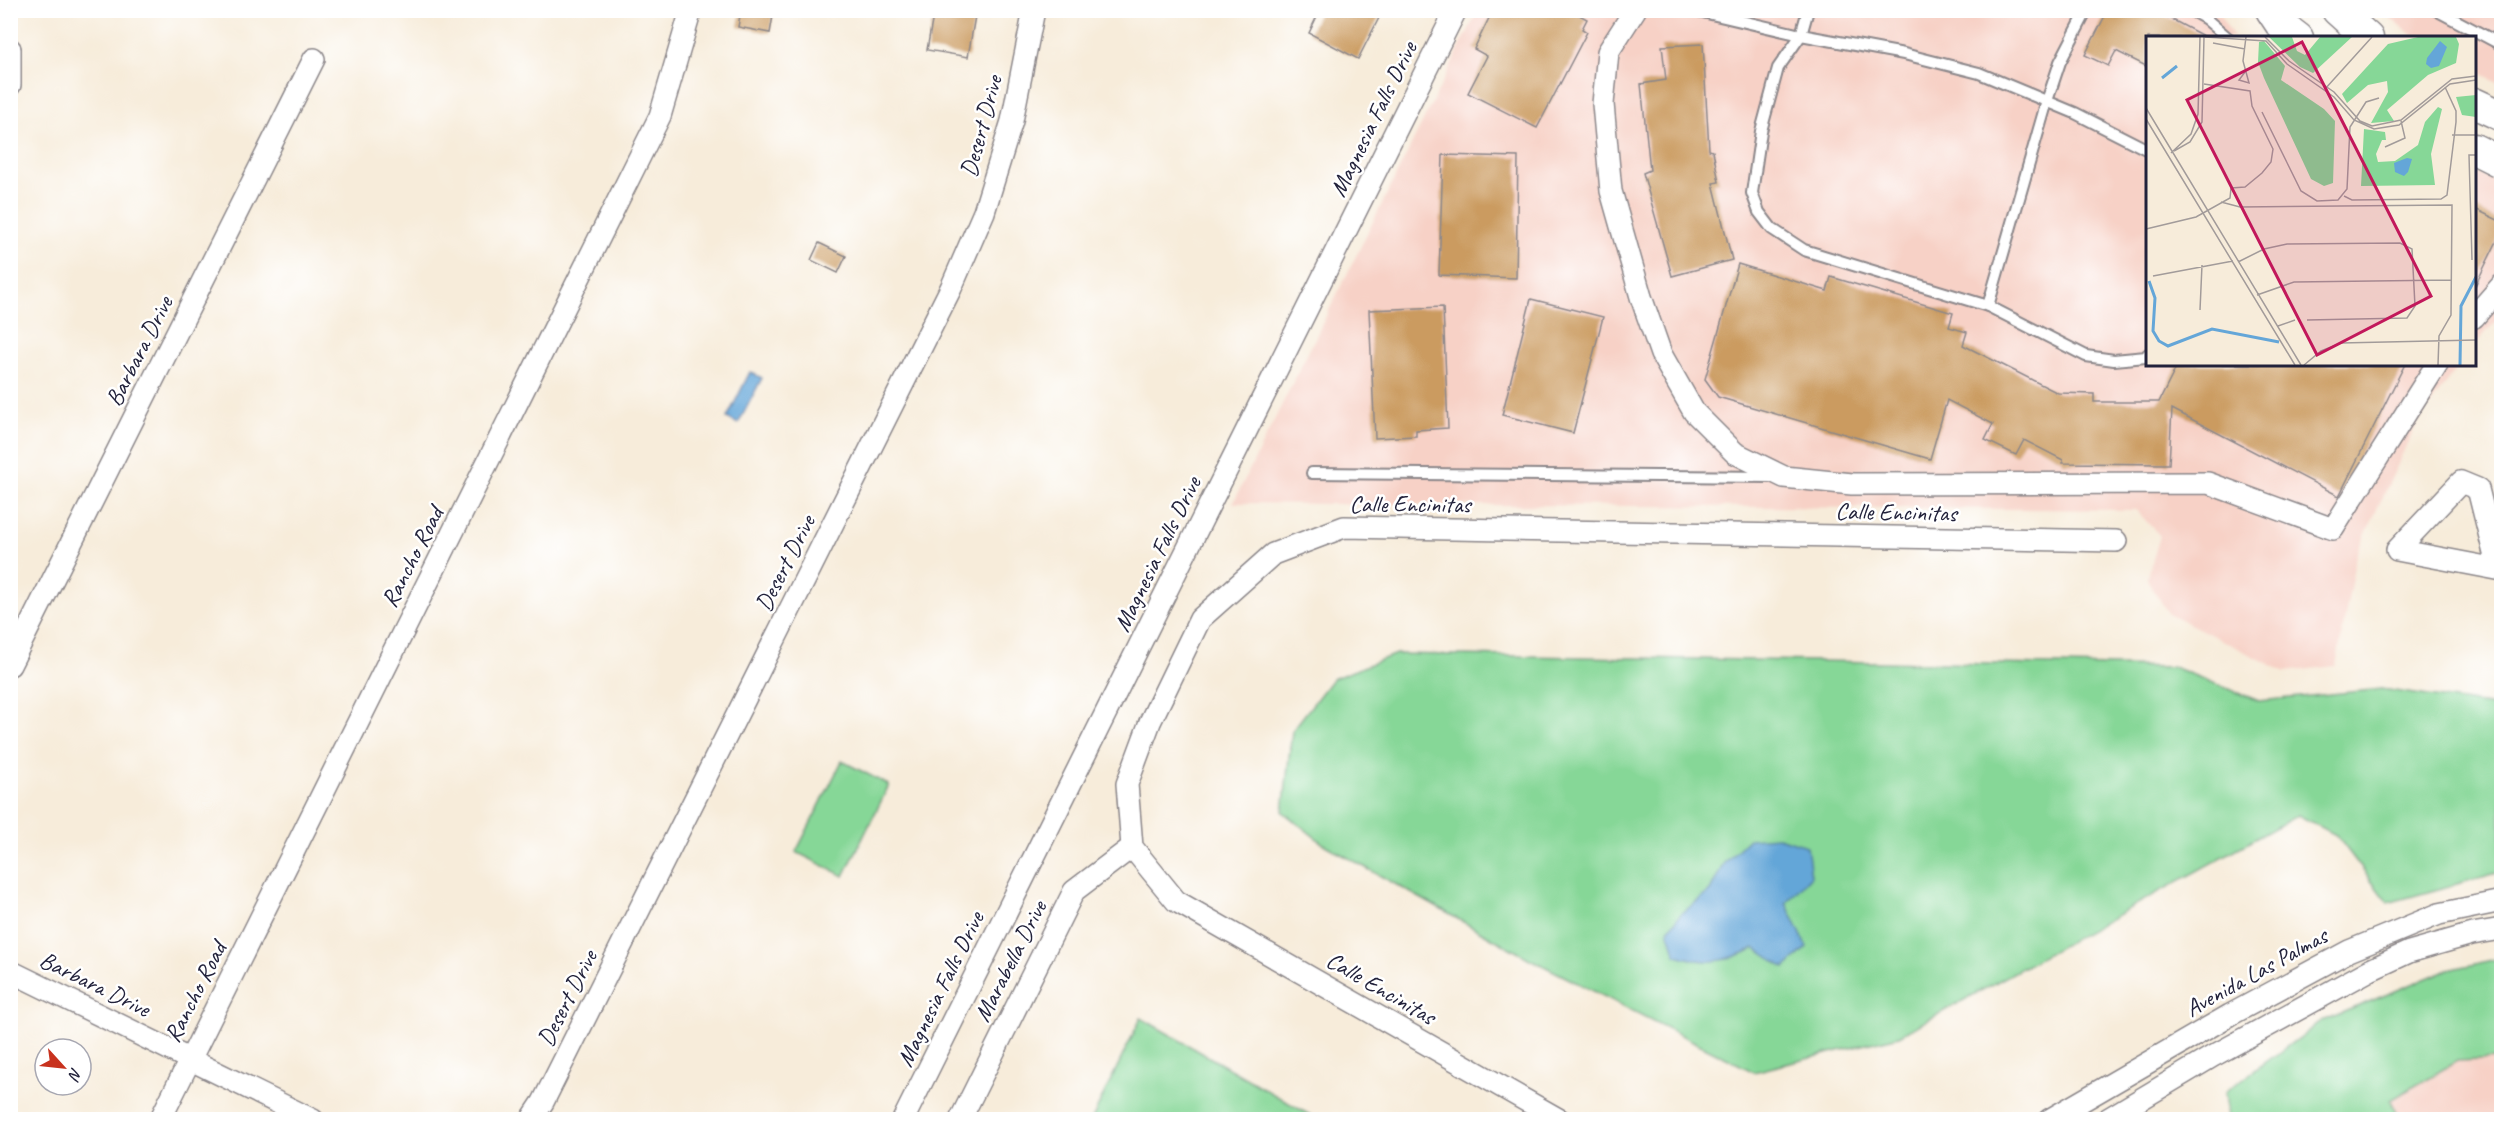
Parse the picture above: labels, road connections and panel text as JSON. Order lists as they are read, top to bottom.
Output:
{
  "streets": {
    "street": [
      "Magnesia Falls Drive",
      "Desert Drive",
      "Barbara Drive",
      "Calle Encinitas",
      "Rancho Road",
      "Marabella Drive",
      "Avenida Las Palmas"
    ]
  },
  "crossings": [
    ["Barbara Drive", "Rancho Road"],
    ["Calle Encinitas", "Marabella Drive"]
  ],
  "north": "bottom right"
}
